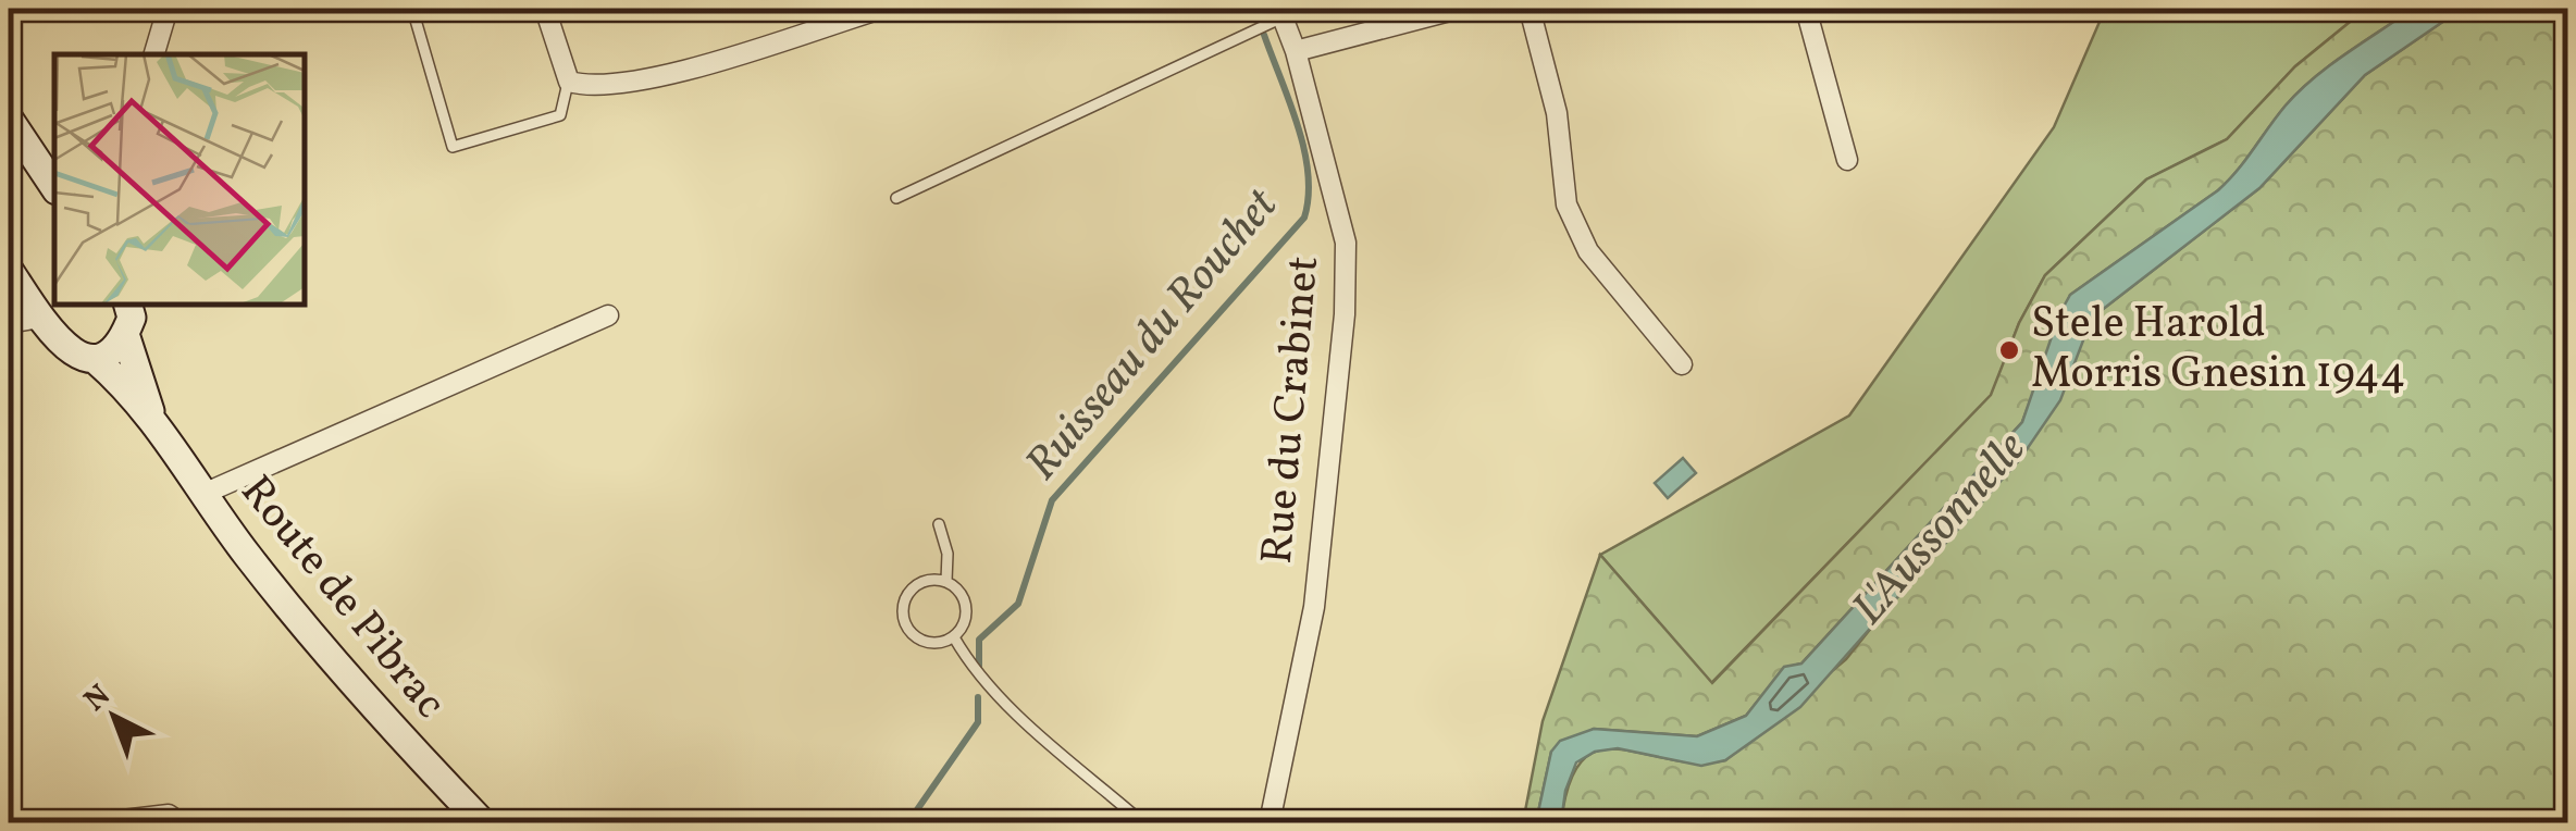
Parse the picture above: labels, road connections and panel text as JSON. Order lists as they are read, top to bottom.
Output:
{
  "streets": {
    "main road": ["Route de Pibrac"],
    "street": ["Rue du Crabinet"]
  },
  "water": ["Ruisseau du Rouchet", "L'Aussonnelle"],
  "places": ["Stele Harold Morris Gnesin 1944"],
  "north": "top left"
}
